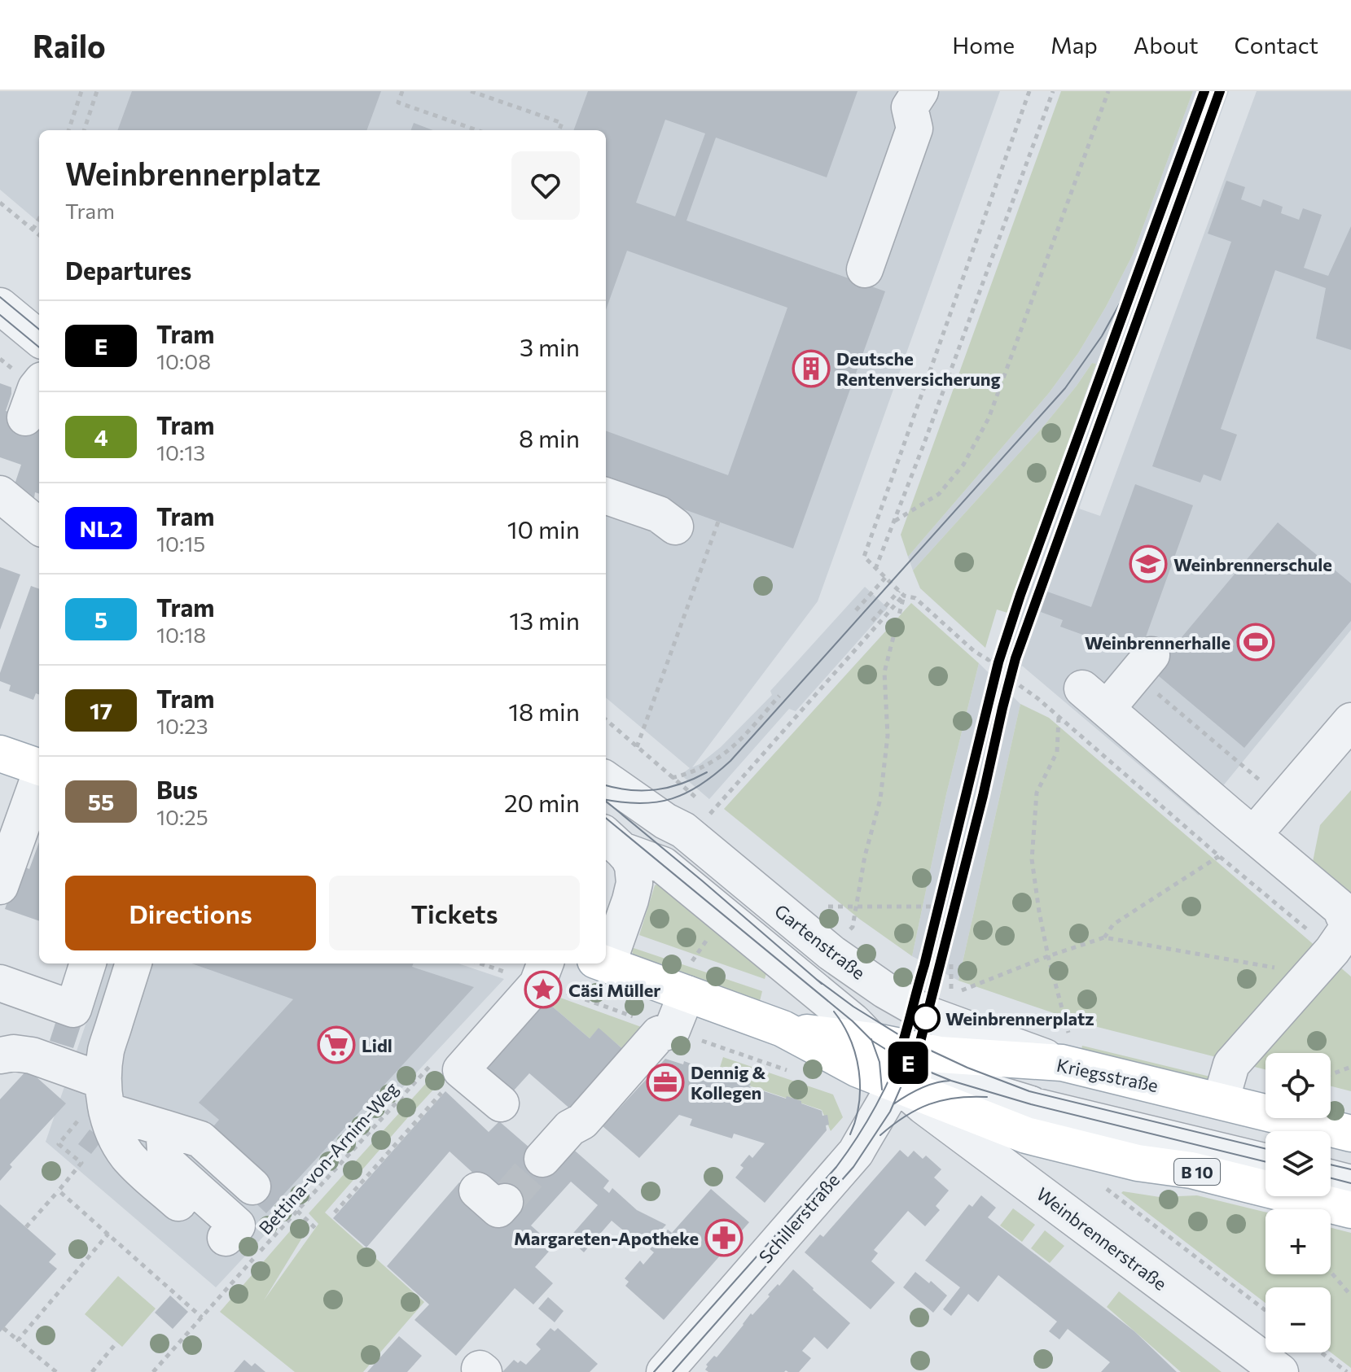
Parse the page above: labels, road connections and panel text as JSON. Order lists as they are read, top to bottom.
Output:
{
  "streets": {
    "main road": ["Kriegsstraße", "B 10"],
    "street": ["Gartenstraße", "Schillerstraße", "Weinbrennerstraße"],
    "path": ["Bettina-von-Arnim-Weg"]
  },
  "crossings": [
    ["Gartenstraße", "Kriegsstraße"],
    ["Kriegsstraße", "B 10"],
    ["Kriegsstraße", "Schillerstraße"],
    ["Kriegsstraße", "Weinbrennerstraße"],
    ["B 10", "Schillerstraße"],
    ["B 10", "Weinbrennerstraße"],
    ["Schillerstraße", "Weinbrennerstraße"]
  ],
  "places": {
    "building": ["Deutsche Rentenversicherung"],
    "school or university": ["Weinbrennerschule"],
    "sports": ["Weinbrennerhalle"],
    "place": ["Cäsi Müller"],
    "other": ["Weinbrennerplatz"],
    "supermarket": ["Lidl"],
    "office": ["Dennig & Kollegen"],
    "pharmacy": ["Margareten-Apotheke"]
  },
  "lines": ["tram line E"],
  "page": {
    "header": "Railo",
    "nav": [
      "Home",
      "Map",
      "About",
      "Contact"
    ],
    "on_map": "E",
    "heading": [
      ["Weinbrennerplatz", "Tram"],
      "Departures"
    ],
    "list": [
      {
        "mark": "E",
        "name": "Tram",
        "note": "10:08",
        "value": "3 min"
      },
      {
        "mark": "4",
        "name": "Tram",
        "note": "10:13",
        "value": "8 min"
      },
      {
        "mark": "NL2",
        "name": "Tram",
        "note": "10:15",
        "value": "10 min"
      },
      {
        "mark": "5",
        "name": "Tram",
        "note": "10:18",
        "value": "13 min"
      },
      {
        "mark": "17",
        "name": "Tram",
        "note": "10:23",
        "value": "18 min"
      },
      {
        "mark": "55",
        "name": "Bus",
        "note": "10:25",
        "value": "20 min"
      }
    ],
    "buttons": ["Directions", "Tickets"],
    "map_buttons": ["+", "−"]
  }
}
